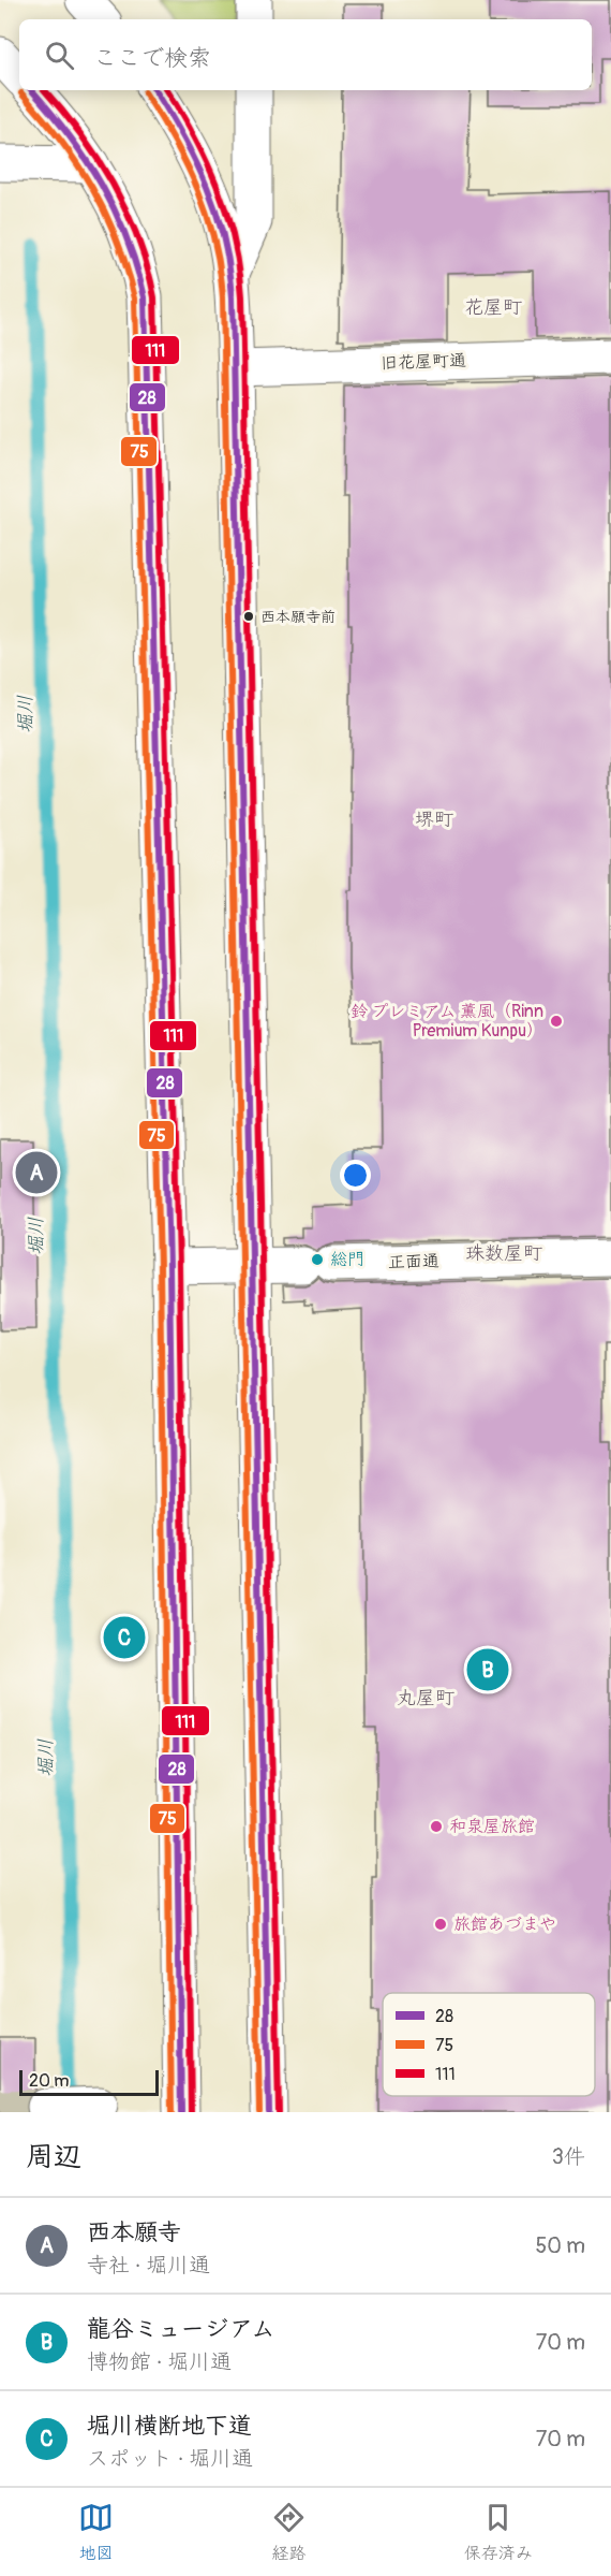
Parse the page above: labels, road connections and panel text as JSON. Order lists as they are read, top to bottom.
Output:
{
  "streets": {
    "main road": ["旧花屋町通", "正面通"]
  },
  "districts": [
    "花屋町",
    "堺町",
    "珠数屋町",
    "丸屋町"
  ],
  "water": ["堀川"],
  "places": [
    "西本願寺前",
    "鈴 プレミアム 薫風（Rinn Premium Kunpu）",
    "総門",
    "和泉屋旅館",
    "旅館あづまや"
  ],
  "lines": ["transit line 28", "transit line 111", "transit line 75"],
  "legend": ["28", "75", "111"],
  "scale_bar": "20 m",
  "page": {
    "search": "ここで検索",
    "pins": ["A", "C", "B"],
    "scale": "20 m",
    "heading": ["周辺", "3件"],
    "list": [
      {
        "mark": "A",
        "name": "西本願寺",
        "note": "寺社 · 堀川通",
        "value": "50 m"
      },
      {
        "mark": "B",
        "name": "龍谷ミュージアム",
        "note": "博物館 · 堀川通",
        "value": "70 m"
      },
      {
        "mark": "C",
        "name": "堀川横断地下道",
        "note": "スポット · 堀川通",
        "value": "70 m"
      }
    ],
    "nav": ["地図", "経路", "保存済み"]
  }
}
